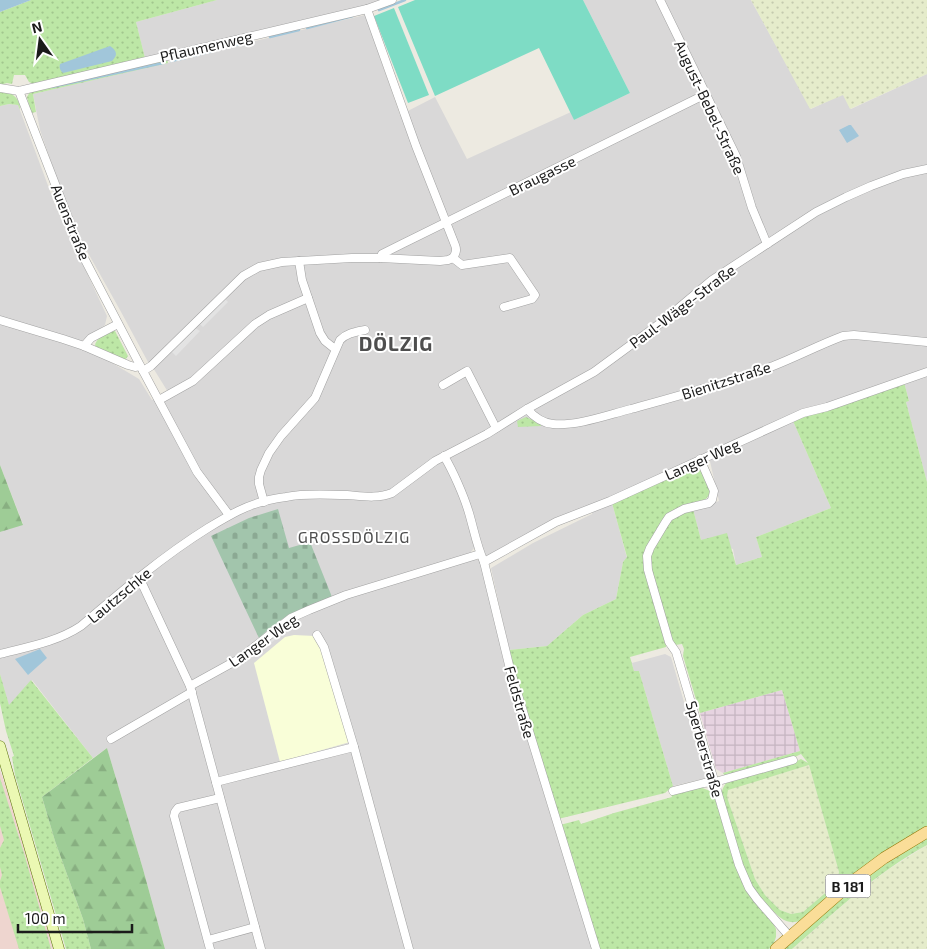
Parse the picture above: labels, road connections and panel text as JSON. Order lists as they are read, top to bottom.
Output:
{
  "streets": {
    "main road": ["B 181"],
    "street": [
      "Pflaumenweg",
      "August-Bebel-Straße",
      "Braugasse",
      "Auenstraße",
      "Paul-Wäge-Straße",
      "Bienitzstraße",
      "Langer Weg",
      "Lautzschke",
      "Feldstraße",
      "Sperberstraße"
    ]
  },
  "crossings": [
    ["Pflaumenweg", "Auenstraße"],
    ["August-Bebel-Straße", "Braugasse"],
    ["August-Bebel-Straße", "Paul-Wäge-Straße"],
    ["Auenstraße", "Paul-Wäge-Straße"],
    ["Auenstraße", "Lautzschke"],
    ["Paul-Wäge-Straße", "Bienitzstraße"],
    ["Paul-Wäge-Straße", "Lautzschke"],
    ["Paul-Wäge-Straße", "Feldstraße"],
    ["Langer Weg", "Feldstraße"],
    ["Langer Weg", "Sperberstraße"],
    ["Sperberstraße", "B 181"]
  ],
  "districts": ["DÖLZIG", "GROSSDÖLZIG"],
  "scale_bar": "100 m",
  "north": "top"
}
